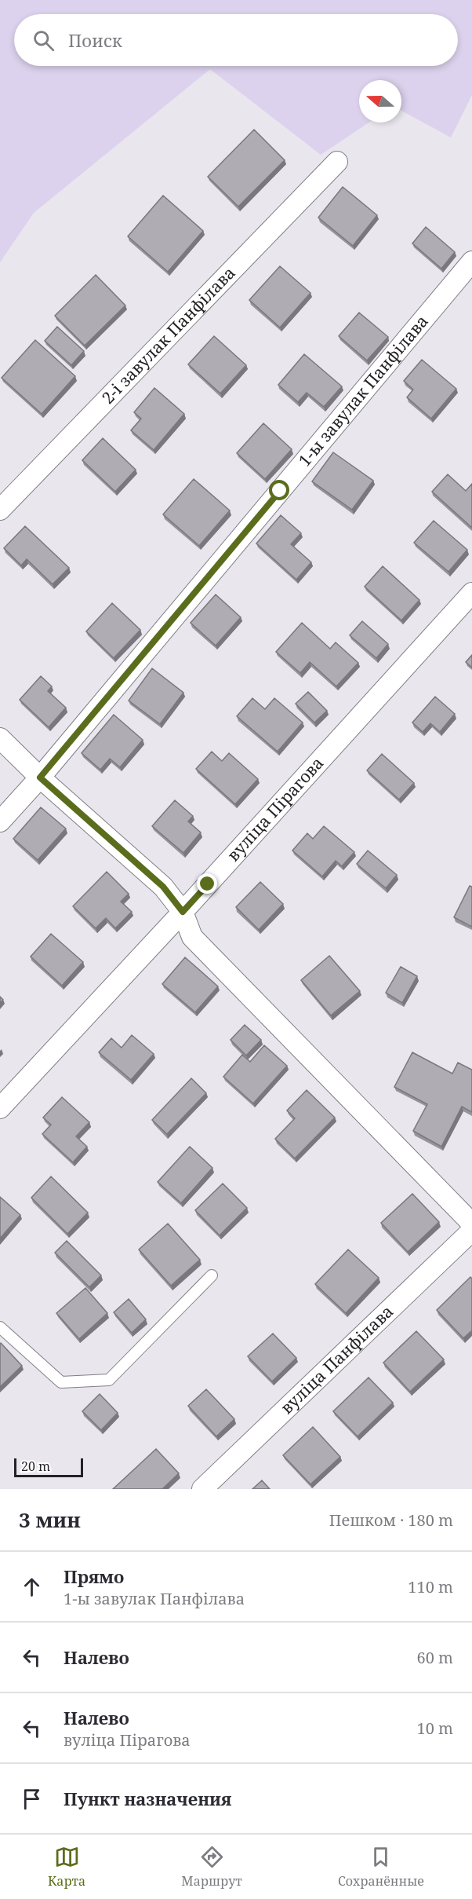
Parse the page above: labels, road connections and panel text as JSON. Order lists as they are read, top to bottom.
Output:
{
  "streets": {
    "street": [
      "2-і завулак Панфілава",
      "1-ы завулак Панфілава",
      "вуліца Пірагова",
      "вуліца Панфілава"
    ]
  },
  "scale_bar": "20 m",
  "north": "left",
  "page": {
    "search": "Поиск",
    "scale": "20 m",
    "heading": ["3 мин", "Пешком · 180 m"],
    "list": [
      ["Прямо", "1-ы завулак Панфілава", "110 m"],
      ["Налево", "60 m"],
      ["Налево", "вуліца Пірагова", "10 m"],
      "Пункт назначения"
    ],
    "nav": ["Карта", "Маршрут", "Сохранённые"]
  }
}
